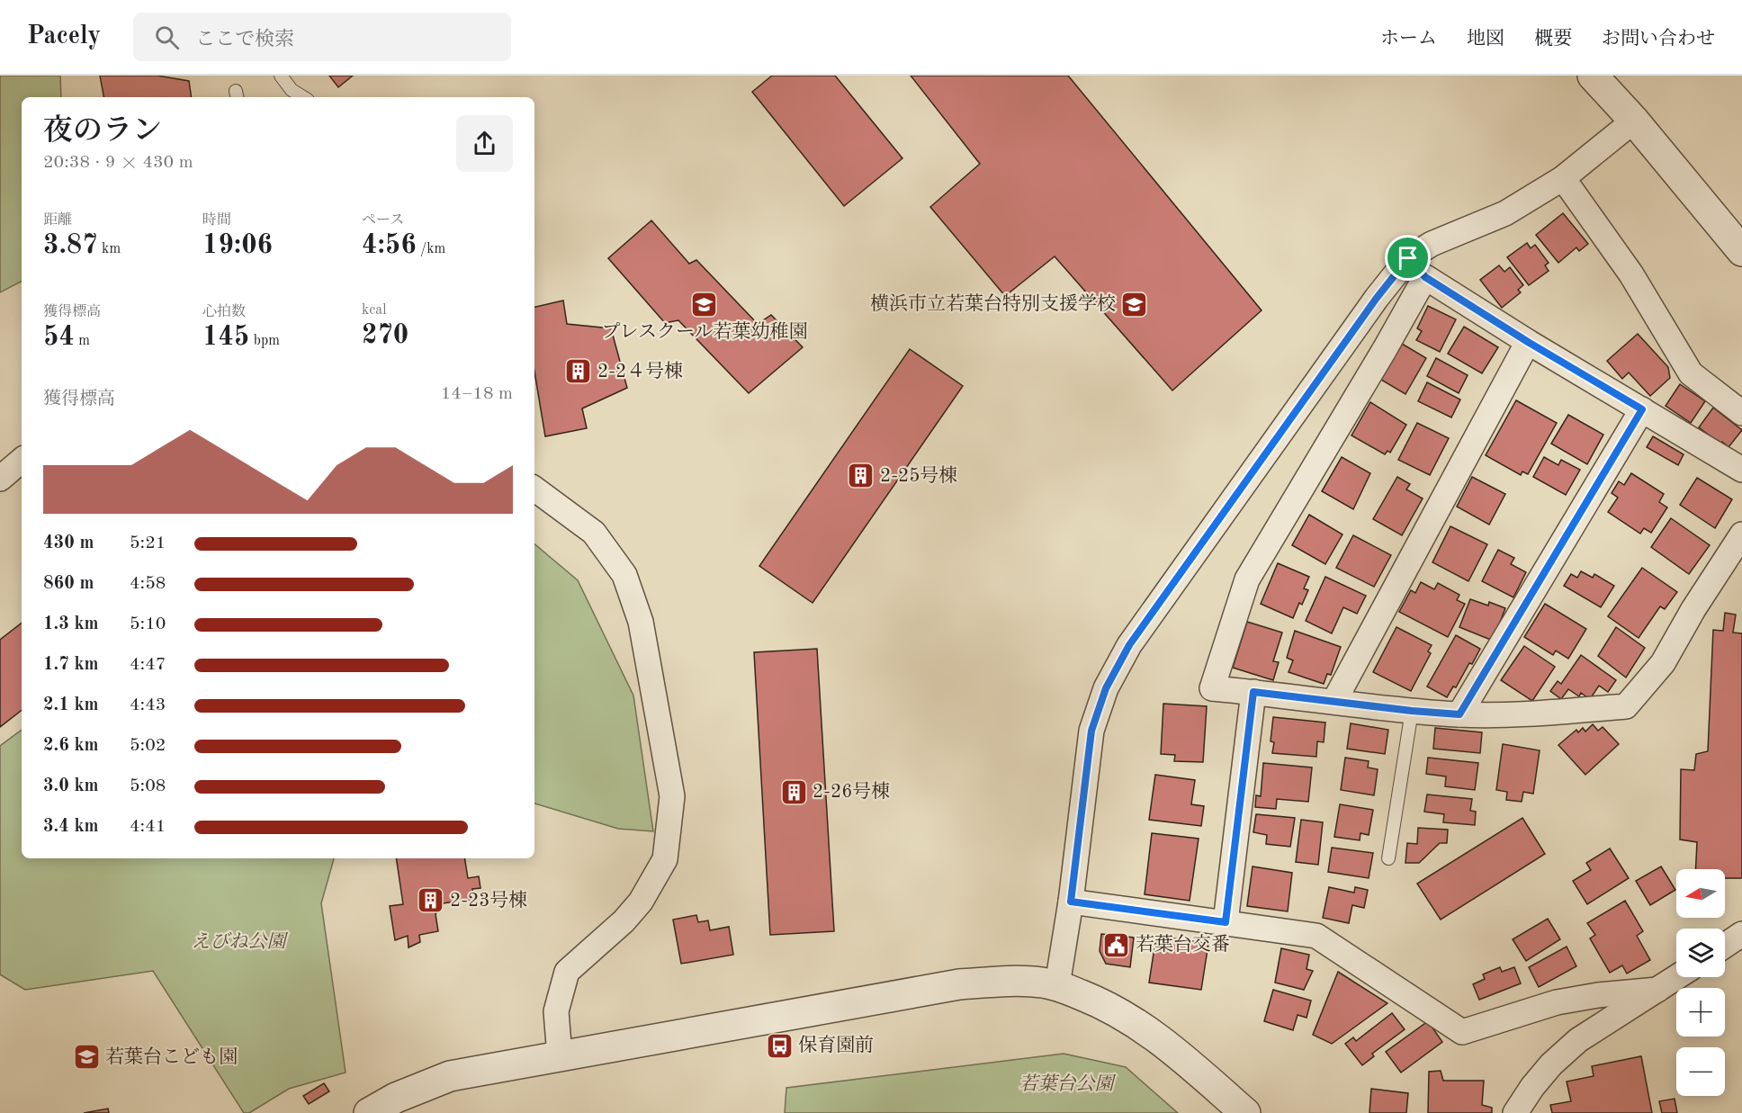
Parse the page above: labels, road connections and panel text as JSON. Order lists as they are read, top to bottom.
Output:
{
  "parks": ["えびね公園", "若葉台公園"],
  "places": {
    "school or university": ["プレスクール若葉幼稚園", "横浜市立若葉台特別支援学校", "若葉台こども園"],
    "building": [
      "2-2４号棟",
      "2-25号棟",
      "2-26号棟",
      "2-23号棟"
    ],
    "public building": ["若葉台交番"],
    "bus stop": ["保育園前"]
  },
  "north": "left",
  "page": {
    "header": "Pacely",
    "search": "ここで検索",
    "nav": [
      "ホーム",
      "地図",
      "概要",
      "お問い合わせ"
    ],
    "heading": ["夜のラン", "20:38 · 9 × 430 m"],
    "stats": [
      ["距離", "3.87 km"],
      ["時間", "19:06"],
      ["ペース", "4:56 /km"],
      ["獲得標高", "54 m"],
      ["心拍数", "145 bpm"],
      ["kcal", "270"]
    ],
    "chart": ["獲得標高", "14–18 m"],
    "list": [
      {
        "name": "430 m",
        "note": "5:21"
      },
      {
        "name": "860 m",
        "note": "4:58"
      },
      {
        "name": "1.3 km",
        "note": "5:10"
      },
      {
        "name": "1.7 km",
        "note": "4:47"
      },
      {
        "name": "2.1 km",
        "note": "4:43"
      },
      {
        "name": "2.6 km",
        "note": "5:02"
      },
      {
        "name": "3.0 km",
        "note": "5:08"
      },
      {
        "name": "3.4 km",
        "note": "4:41"
      }
    ],
    "map_buttons": ["+", "−"]
  }
}
